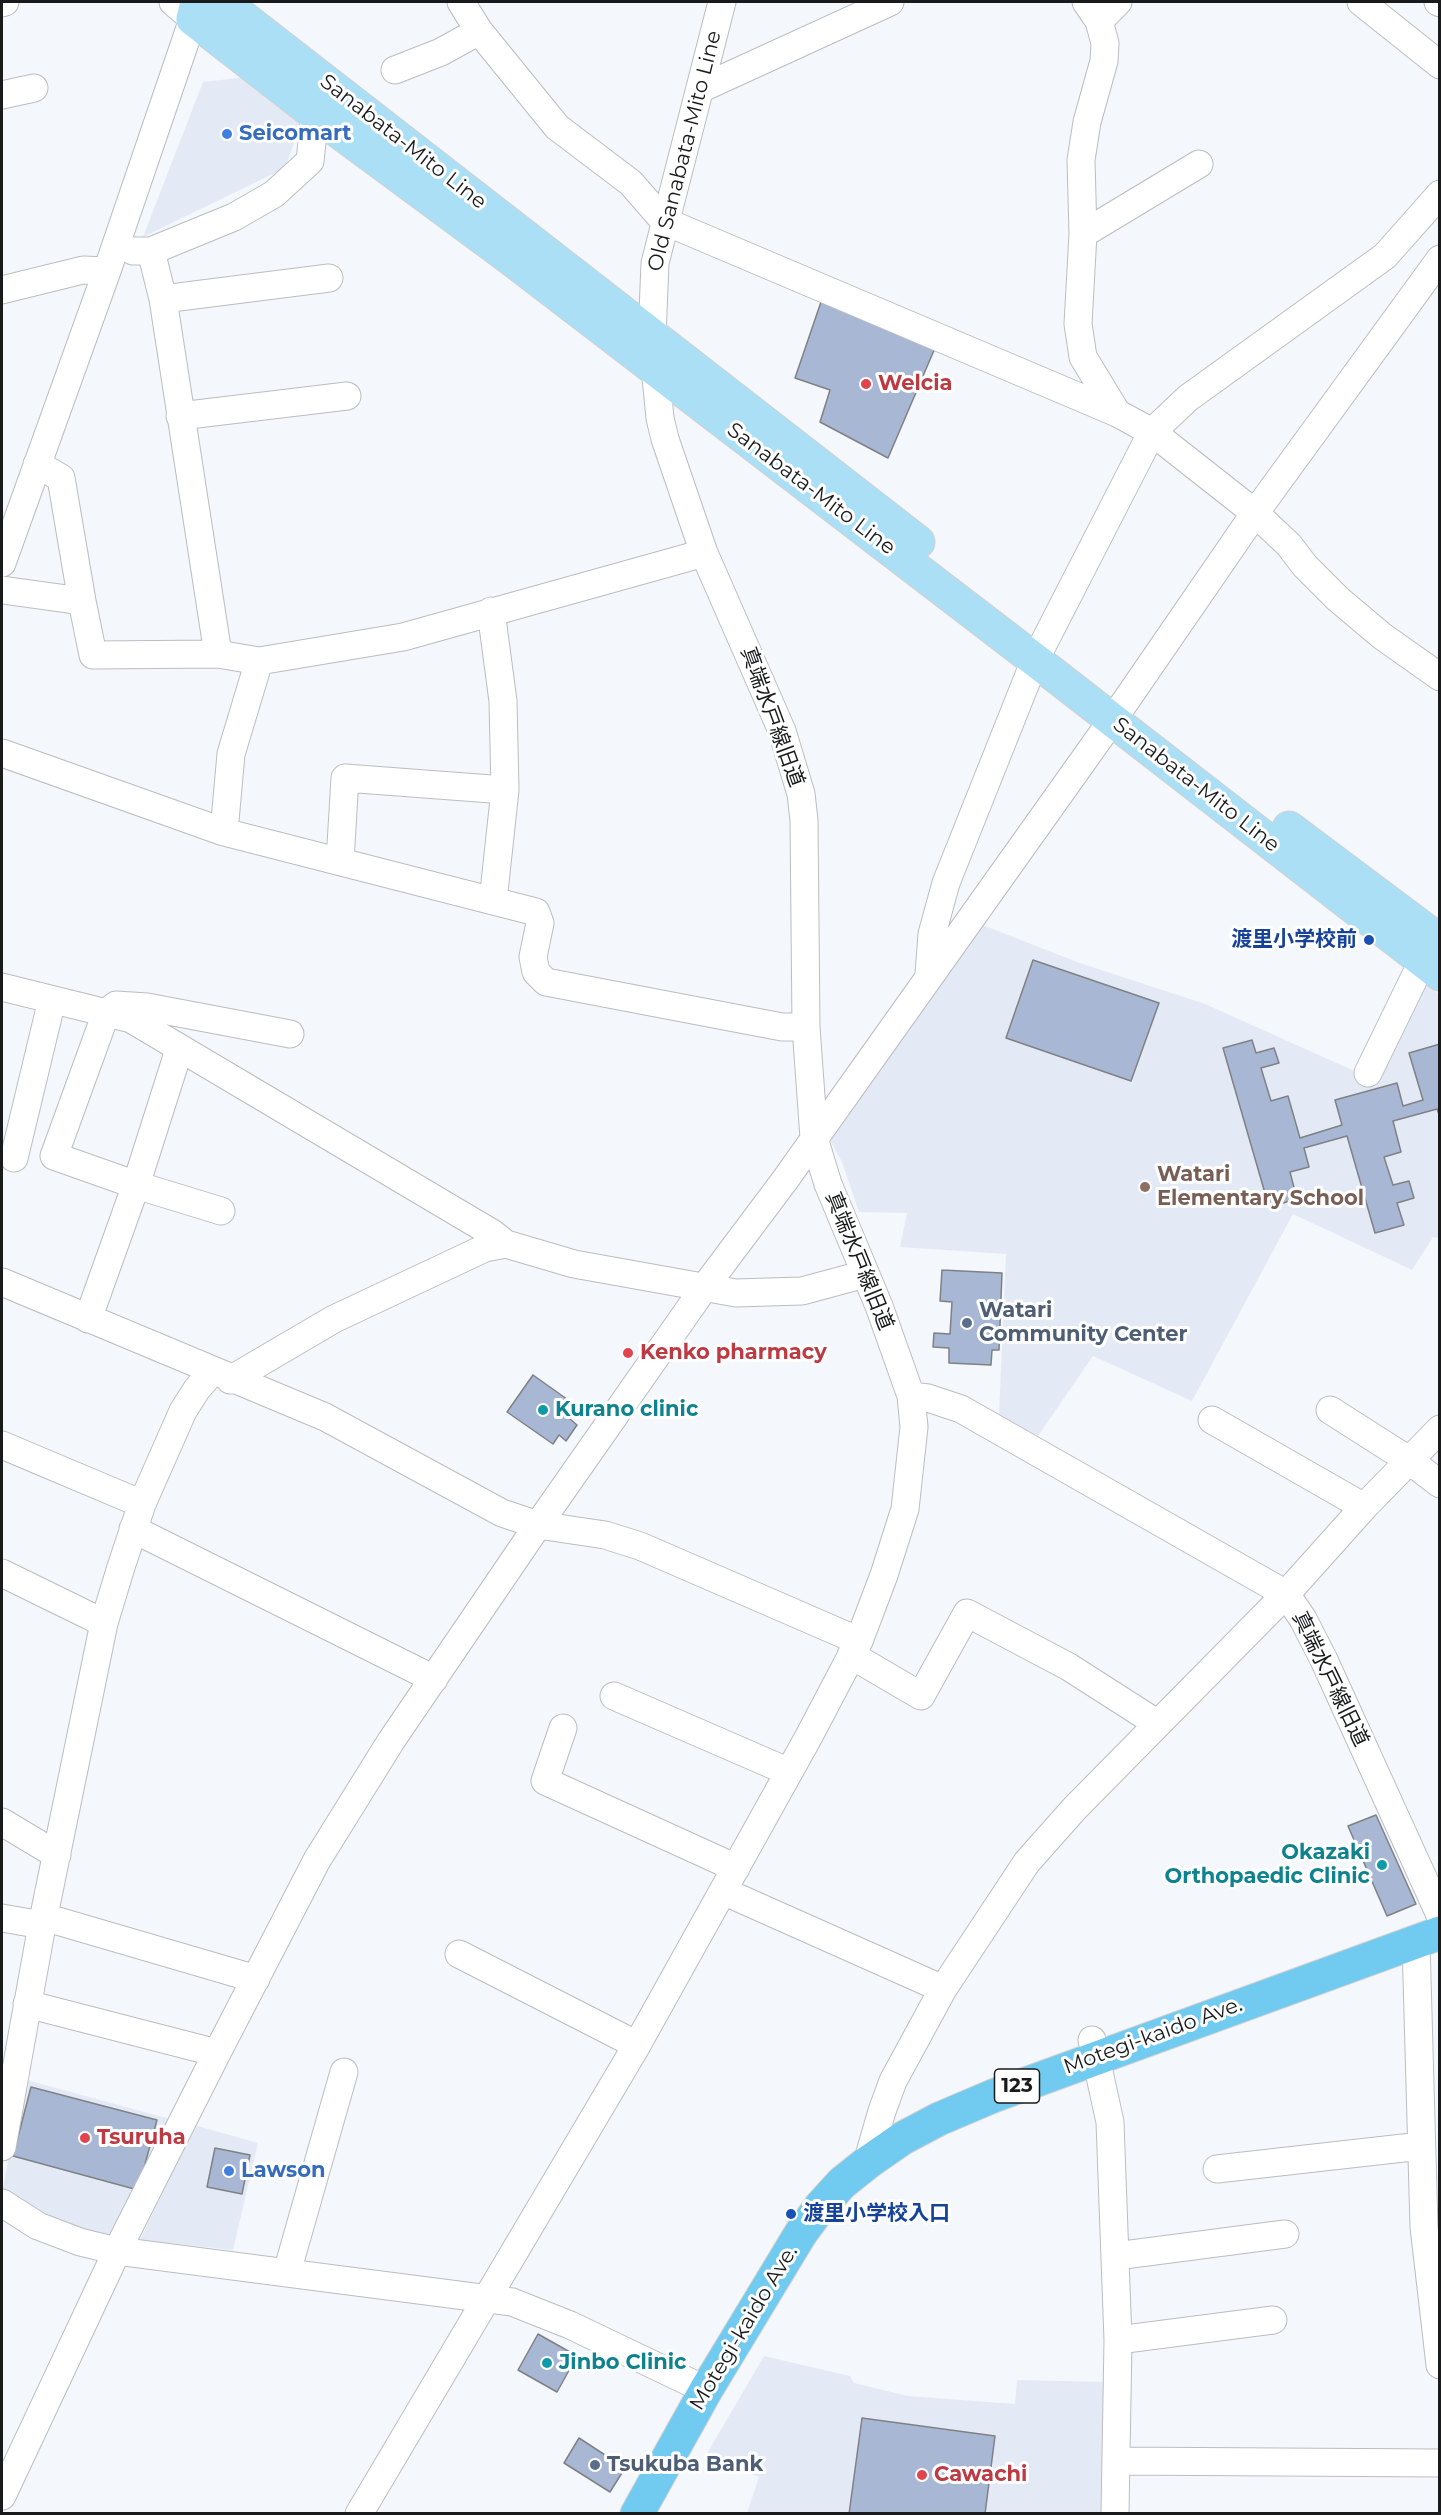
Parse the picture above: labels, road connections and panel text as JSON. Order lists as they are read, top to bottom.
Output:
{
  "streets": {
    "highway": ["Motegi-kaido Ave.", "123"],
    "main road": ["Sanabata-Mito Line"],
    "street": ["Old Sanabata-Mito Line", "真端水戸線旧道"]
  },
  "crossings": [
    ["Sanabata-Mito Line", "Old Sanabata-Mito Line"],
    ["Sanabata-Mito Line", "真端水戸線旧道"],
    ["Old Sanabata-Mito Line", "真端水戸線旧道"]
  ],
  "places": [
    "Seicomart",
    "Welcia",
    "渡里小学校前",
    "Watari Elementary School",
    "Watari Community Center",
    "Kenko pharmacy",
    "Kurano clinic",
    "Okazaki Orthopaedic Clinic",
    "Tsuruha",
    "Lawson",
    "渡里小学校入口",
    "Jinbo Clinic",
    "Tsukuba Bank",
    "Cawachi"
  ]
}
